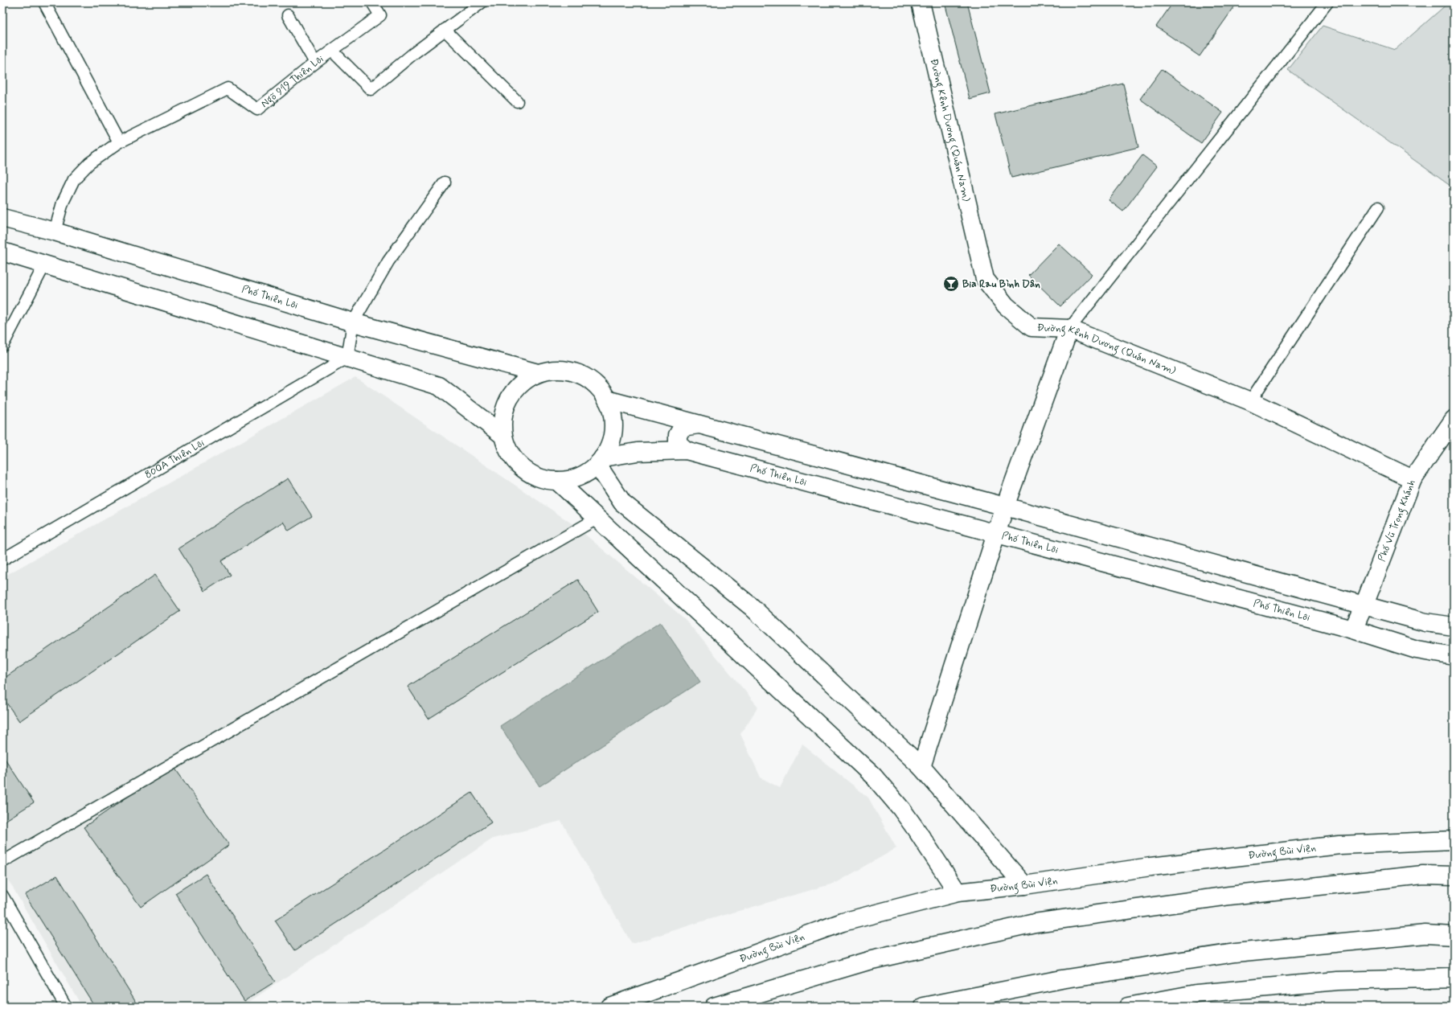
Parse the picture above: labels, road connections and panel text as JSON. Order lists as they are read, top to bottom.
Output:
{
  "streets": {
    "main road": [
      "Đường Kênh Dương (Quán Nam)",
      "Phố Thiên Lôi",
      "Phố Vũ Trọng Khánh",
      "Đường Bùi Viện"
    ],
    "lane": ["Ngõ 919 Thiên Lôi", "800A Thiên Lôi"]
  },
  "crossings": [
    ["Ngõ 919 Thiên Lôi", "Phố Thiên Lôi"],
    ["Đường Kênh Dương (Quán Nam)", "Phố Vũ Trọng Khánh"],
    ["Phố Thiên Lôi", "Phố Vũ Trọng Khánh"]
  ],
  "places": {
    "bar": ["Bia Rau Bình Dân"]
  }
}
